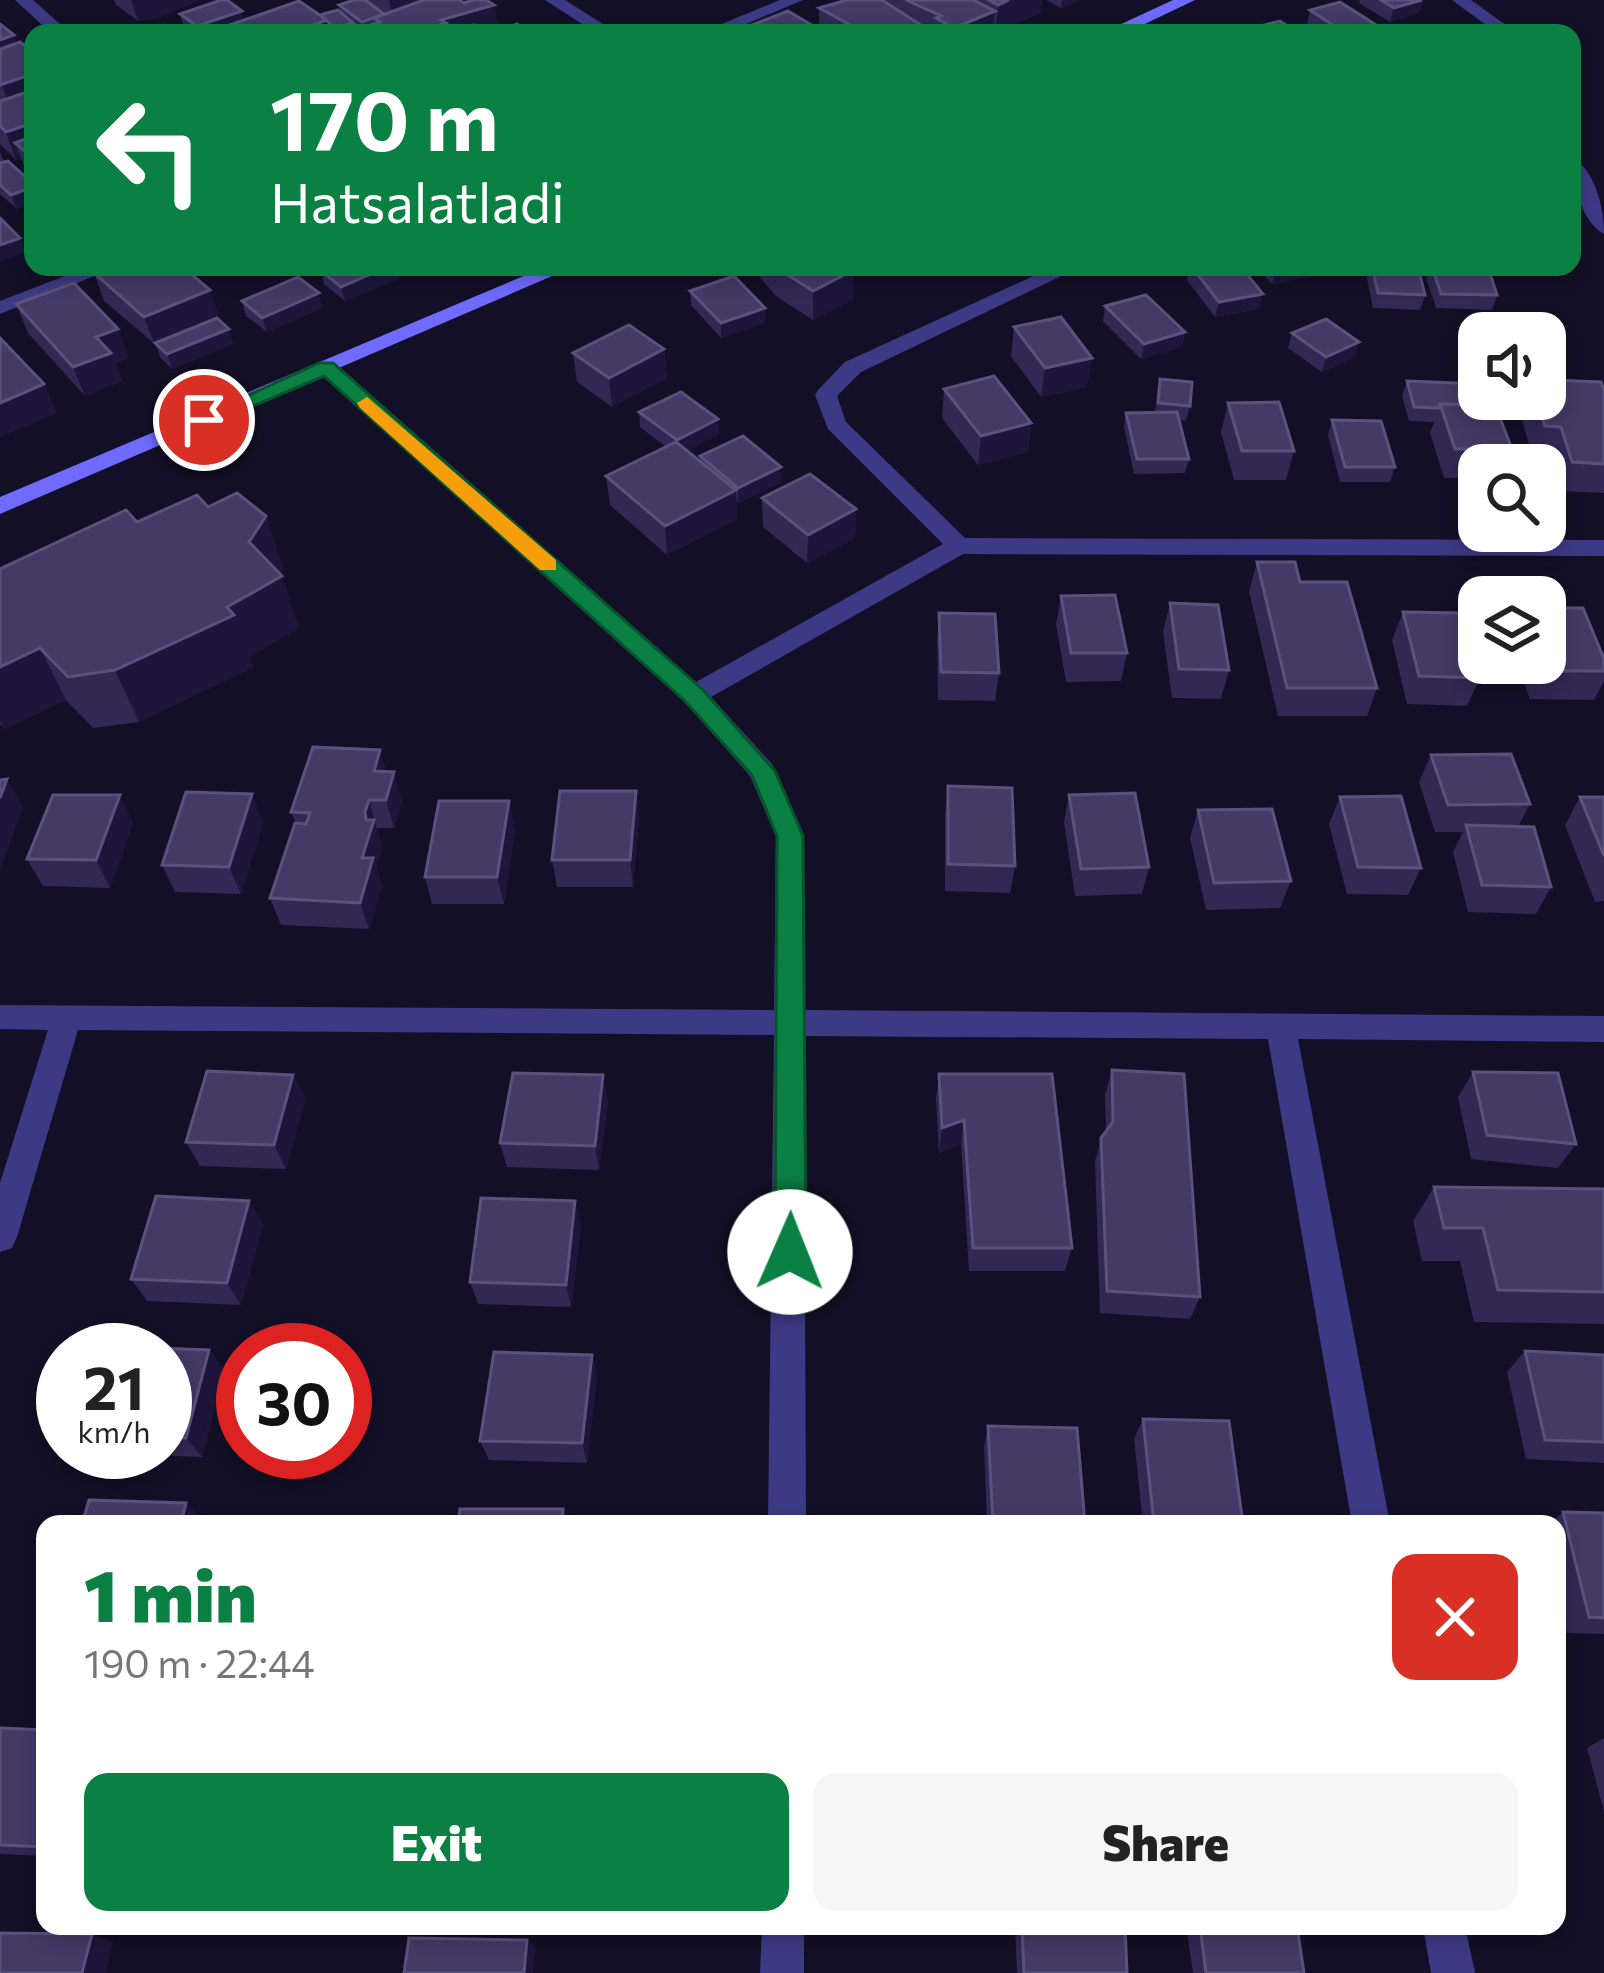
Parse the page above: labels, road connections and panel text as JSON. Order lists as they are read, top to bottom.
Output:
{
  "page": {
    "turn": ["170 m", "Hatsalatladi"],
    "speed": "21 km/h",
    "limit": "30",
    "heading": ["1 min", "190 m · 22:44"],
    "buttons": ["Exit", "Share"]
  }
}
